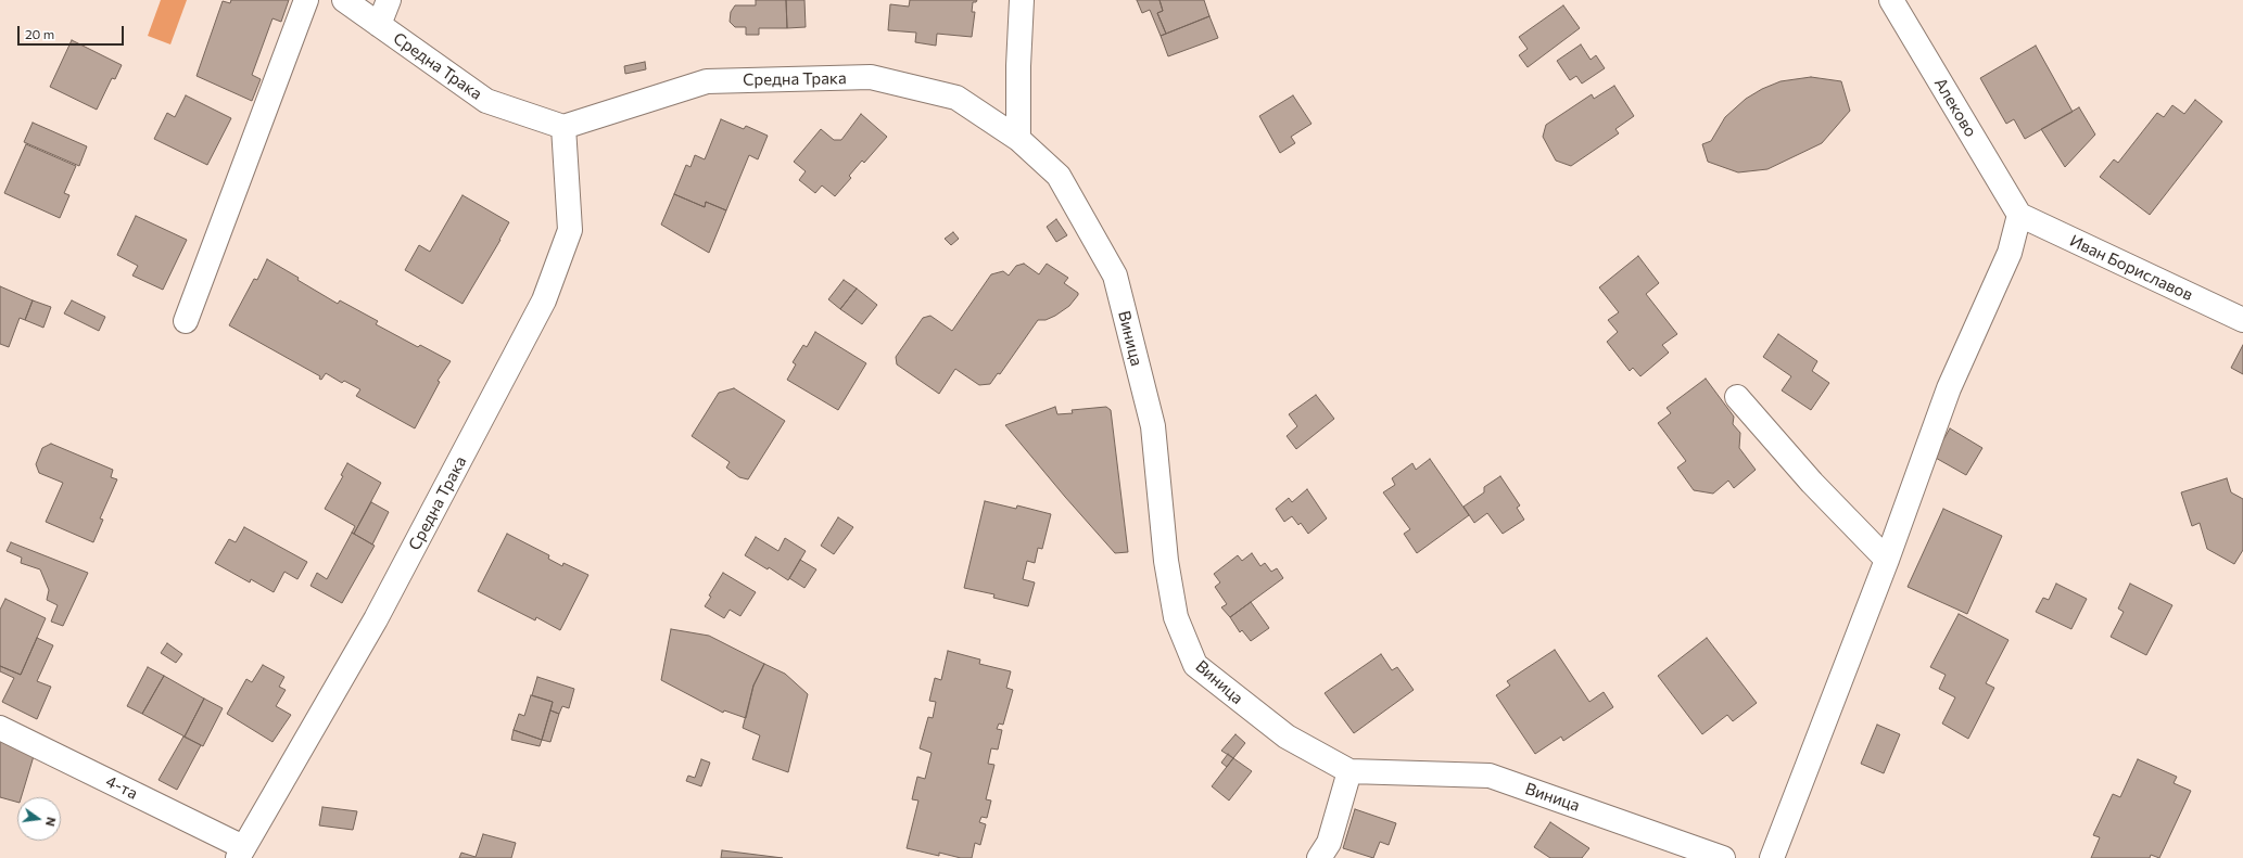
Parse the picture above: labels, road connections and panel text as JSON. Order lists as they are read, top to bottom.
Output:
{
  "streets": {
    "street": [
      "Средна Трака",
      "Алеково",
      "Иван Бориславов",
      "Виница",
      "4-та"
    ]
  },
  "crossings": [
    ["Средна Трака", "Виница"],
    ["Средна Трака", "4-та"],
    ["Алеково", "Иван Бориславов"]
  ],
  "scale_bar": "20 m",
  "north": "right"
}
